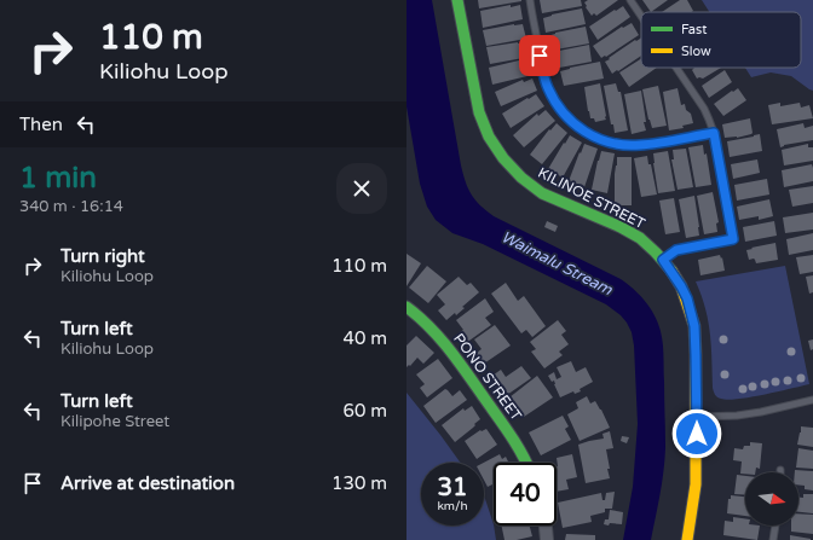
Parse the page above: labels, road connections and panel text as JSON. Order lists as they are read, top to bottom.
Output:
{
  "streets": {
    "street": ["KILINOE STREET", "PONO STREET"]
  },
  "water": ["Waimalu Stream"],
  "legend": ["Fast", "Slow"],
  "north": "right",
  "page": {
    "turn": ["110 m", "Kiliohu Loop"],
    "then": "Then",
    "heading": ["1 min", "340 m · 16:14"],
    "list": [
      {
        "name": "Turn right",
        "note": "Kiliohu Loop",
        "value": "110 m"
      },
      {
        "name": "Turn left",
        "note": "Kiliohu Loop",
        "value": "40 m"
      },
      {
        "name": "Turn left",
        "note": "Kilipohe Street",
        "value": "60 m"
      },
      {
        "name": "Arrive at destination",
        "value": "130 m"
      }
    ],
    "speed": "31 km/h",
    "limit": "40"
  }
}
